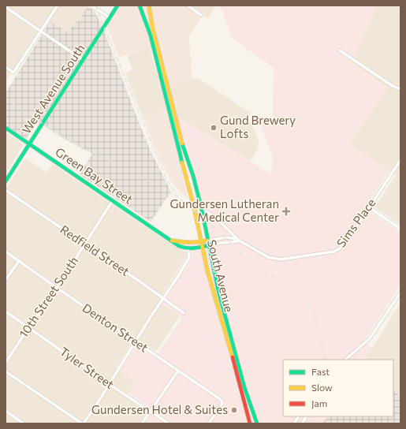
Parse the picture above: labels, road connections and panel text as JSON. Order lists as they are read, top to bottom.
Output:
{
  "streets": {
    "main road": ["West Avenue South", "Green Bay Street", "South Avenue"],
    "street": [
      "Sims Place",
      "Redfield Street",
      "10th Street South",
      "Denton Street",
      "Tyler Street"
    ]
  },
  "crossings": [
    ["West Avenue South", "Green Bay Street"],
    ["Green Bay Street", "Sims Place"],
    ["Green Bay Street", "South Avenue"],
    ["Green Bay Street", "10th Street South"],
    ["Sims Place", "South Avenue"],
    ["Redfield Street", "10th Street South"],
    ["10th Street South", "Denton Street"],
    ["10th Street South", "Tyler Street"]
  ],
  "places": {
    "other": ["Gund Brewery Lofts", "Gundersen Hotel & Suites"],
    "health": ["Gundersen Lutheran Medical Center"]
  },
  "legend": ["Fast", "Slow", "Jam"]
}
